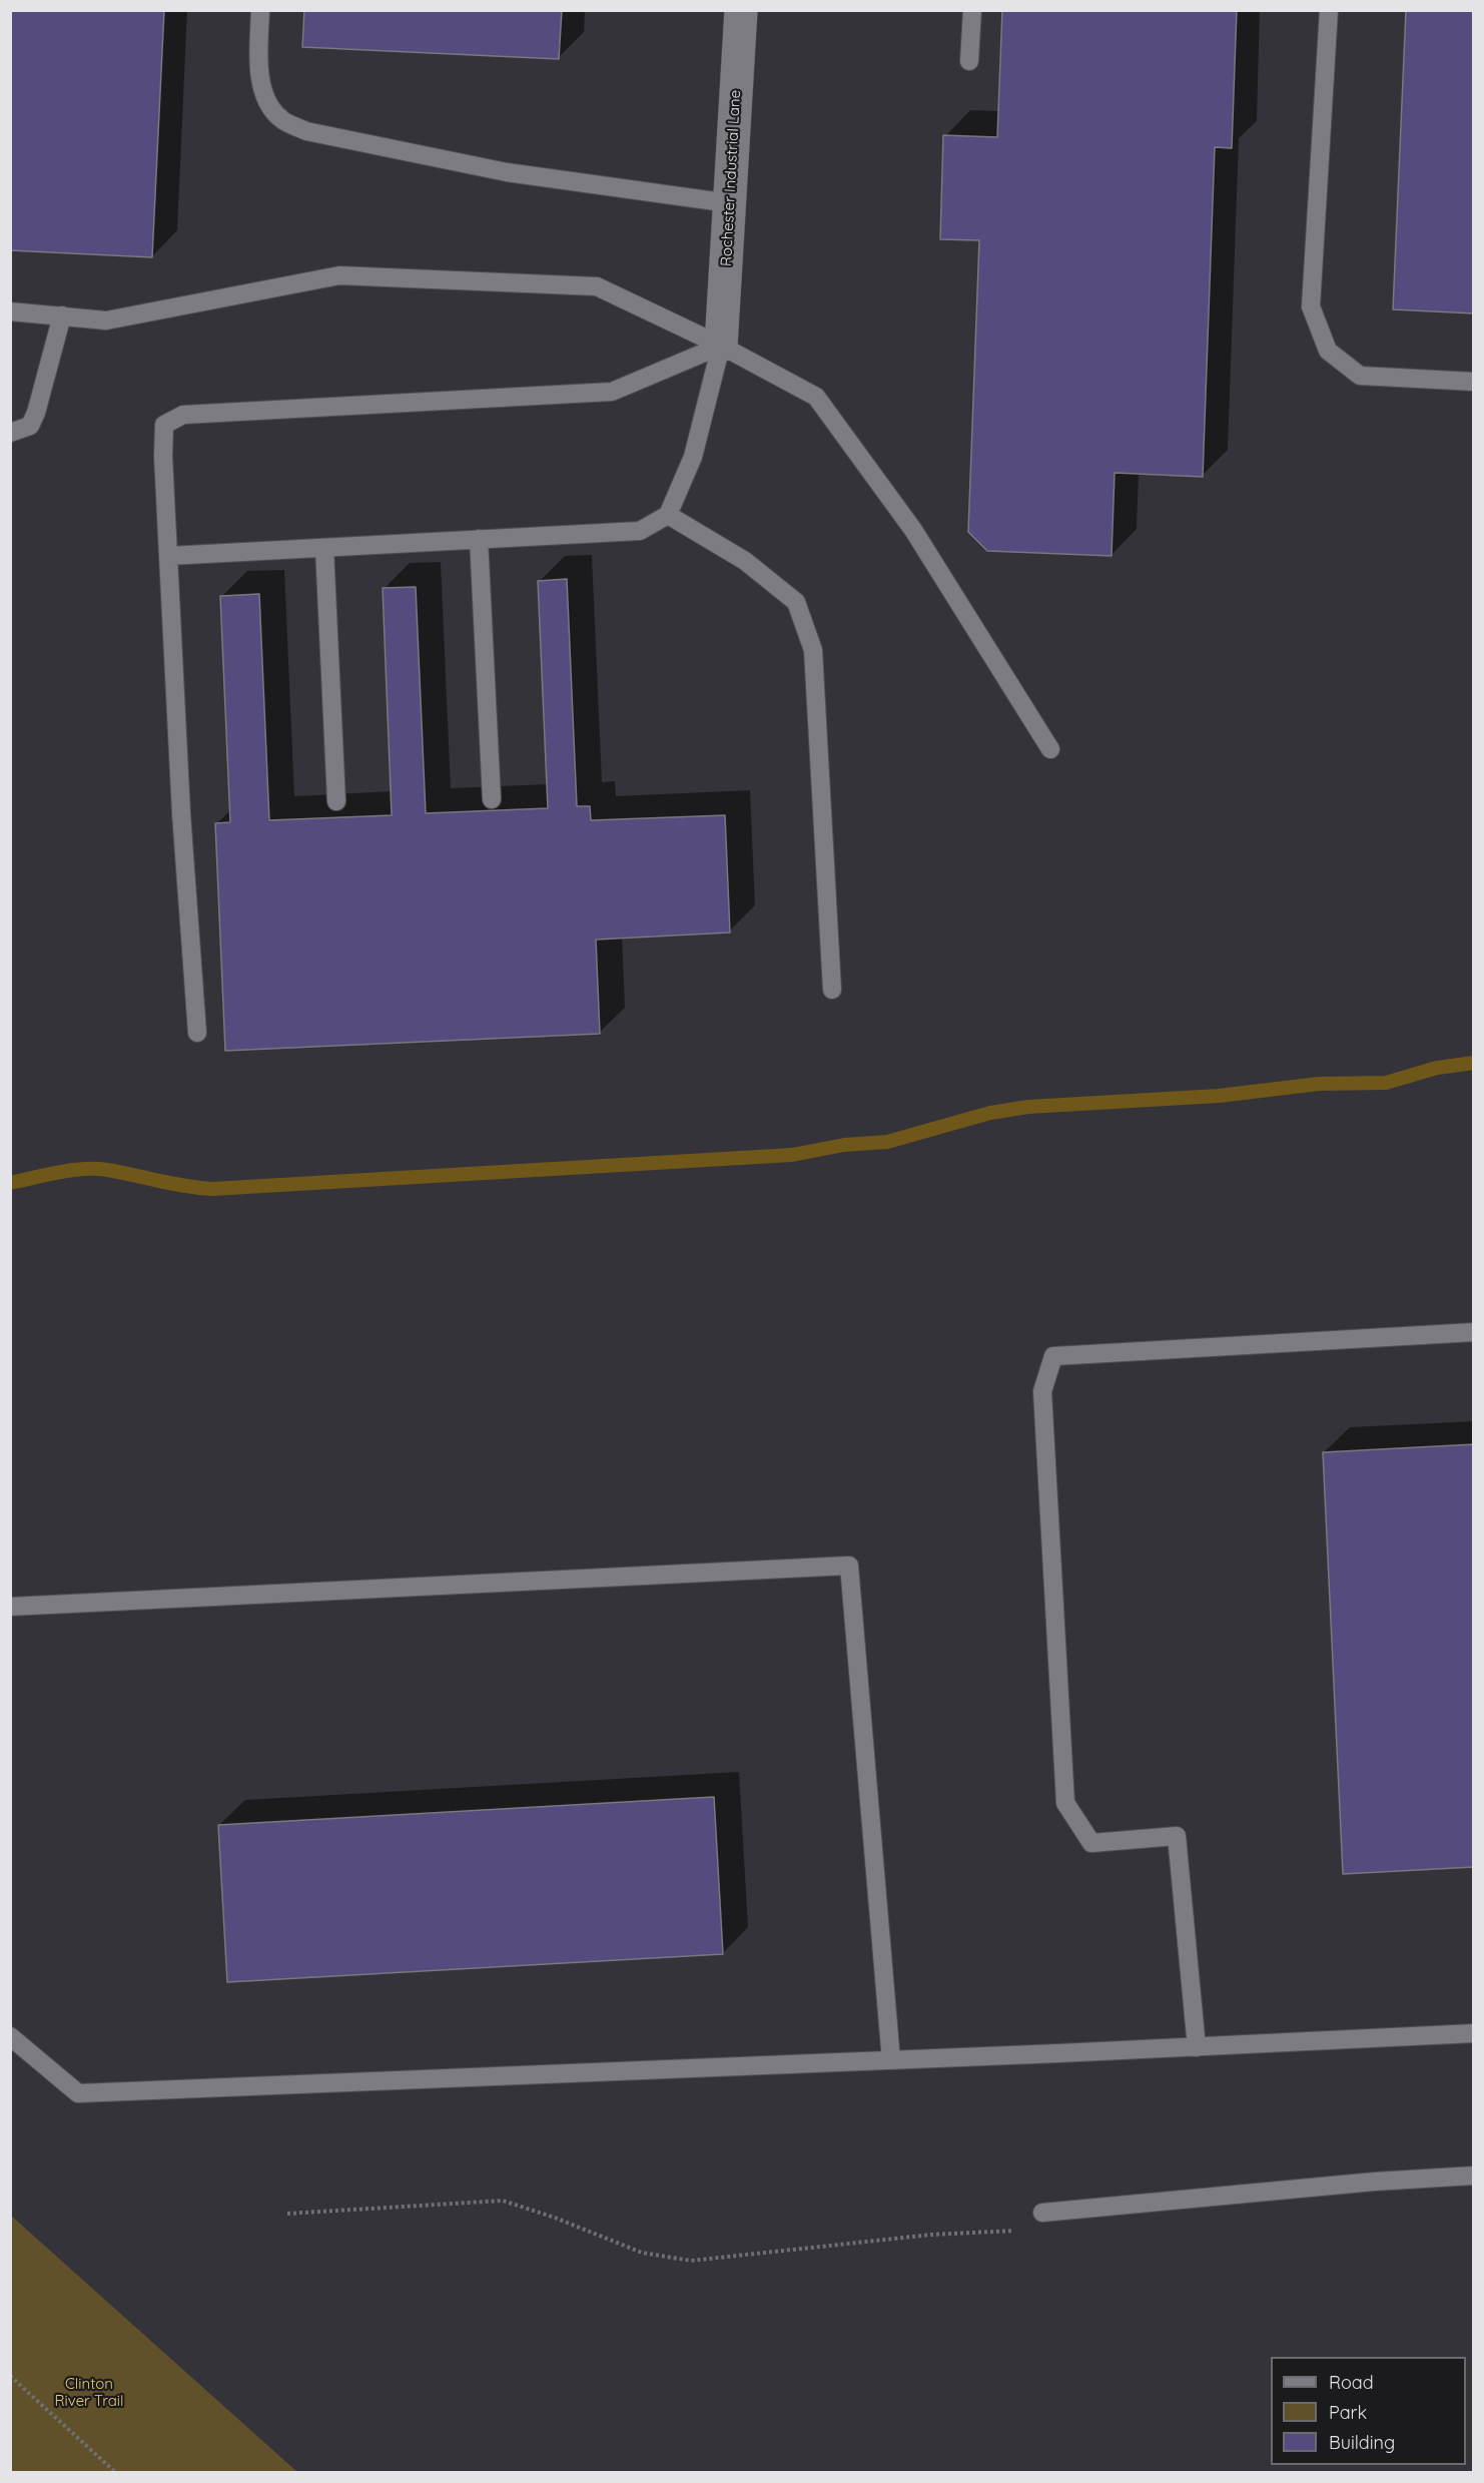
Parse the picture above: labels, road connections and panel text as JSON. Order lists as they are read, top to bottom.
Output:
{
  "streets": {
    "street": ["Rochester Industrial Lane"]
  },
  "parks": ["Clinton River Trail"],
  "legend": ["Road", "Park", "Building"]
}
